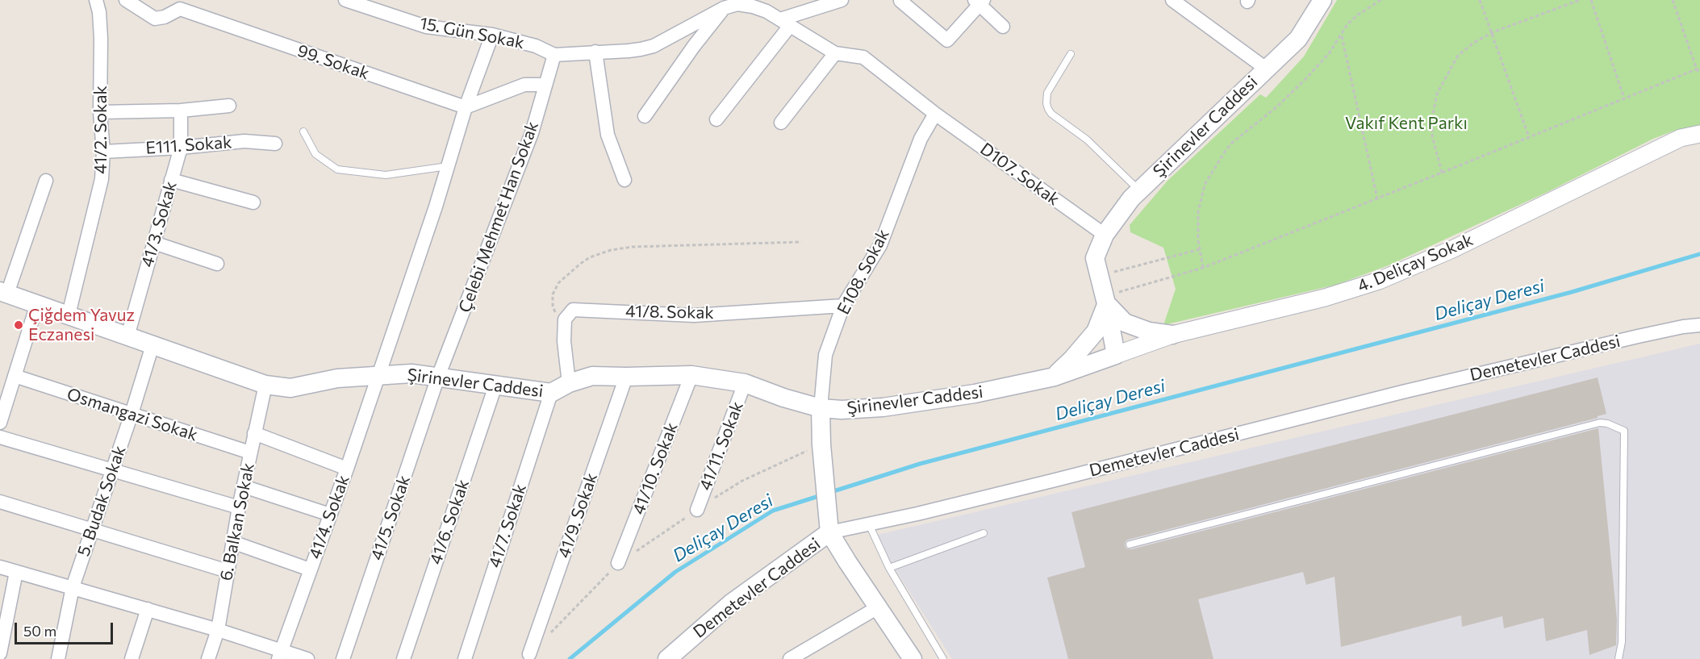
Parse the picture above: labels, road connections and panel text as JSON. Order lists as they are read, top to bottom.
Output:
{
  "streets": {
    "main road": ["Şirinevler Caddesi", "Demetevler Caddesi"],
    "street": [
      "15. Gün Sokak",
      "99. Sokak",
      "41/2. Sokak",
      "E111. Sokak",
      "D107. Sokak",
      "Çelebi Mehmet Han Sokak",
      "41/3. Sokak",
      "4. Deliçay Sokak",
      "E108. Sokak",
      "41/8. Sokak",
      "Osmangazi Sokak",
      "41/11. Sokak",
      "41/10. Sokak",
      "5. Budak Sokak",
      "41/9. Sokak",
      "41/4. Sokak",
      "41/5. Sokak",
      "6. Balkan Sokak",
      "41/6. Sokak",
      "41/7. Sokak"
    ]
  },
  "crossings": [
    ["15. Gün Sokak", "D107. Sokak"],
    ["15. Gün Sokak", "Çelebi Mehmet Han Sokak"],
    ["15. Gün Sokak", "E108. Sokak"],
    ["15. Gün Sokak", "41/4. Sokak"],
    ["99. Sokak", "41/4. Sokak"],
    ["Şirinevler Caddesi", "41/2. Sokak"],
    ["Şirinevler Caddesi", "D107. Sokak"],
    ["Şirinevler Caddesi", "Çelebi Mehmet Han Sokak"],
    ["Şirinevler Caddesi", "41/3. Sokak"],
    ["Şirinevler Caddesi", "4. Deliçay Sokak"],
    ["Şirinevler Caddesi", "E108. Sokak"],
    ["Şirinevler Caddesi", "41/11. Sokak"],
    ["Şirinevler Caddesi", "41/10. Sokak"],
    ["Şirinevler Caddesi", "5. Budak Sokak"],
    ["Şirinevler Caddesi", "41/9. Sokak"],
    ["Şirinevler Caddesi", "41/4. Sokak"],
    ["Şirinevler Caddesi", "41/5. Sokak"],
    ["Şirinevler Caddesi", "6. Balkan Sokak"],
    ["Şirinevler Caddesi", "41/6. Sokak"],
    ["Şirinevler Caddesi", "41/7. Sokak"],
    ["41/2. Sokak", "E111. Sokak"],
    ["E111. Sokak", "41/3. Sokak"],
    ["D107. Sokak", "E108. Sokak"],
    ["Çelebi Mehmet Han Sokak", "41/5. Sokak"],
    ["E108. Sokak", "41/8. Sokak"],
    ["Osmangazi Sokak", "5. Budak Sokak"],
    ["Osmangazi Sokak", "6. Balkan Sokak"]
  ],
  "water": ["Deliçay Deresi"],
  "parks": ["Vakıf Kent Parkı"],
  "places": ["Çiğdem Yavuz Eczanesi"],
  "scale_bar": "50 m"
}
